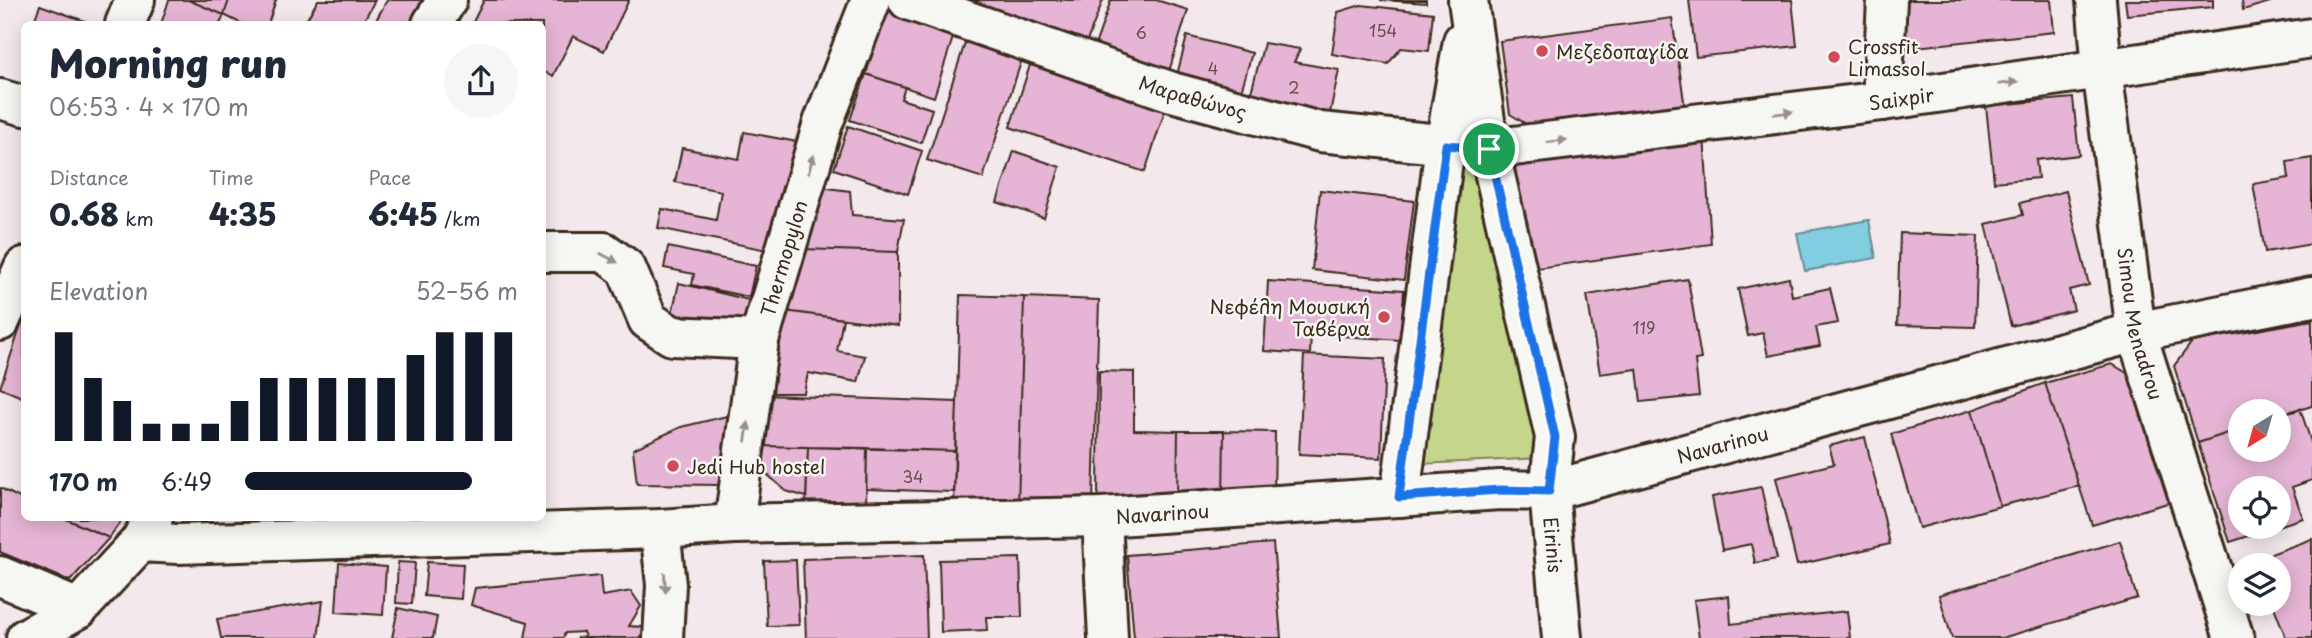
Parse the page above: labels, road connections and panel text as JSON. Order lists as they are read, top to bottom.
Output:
{
  "streets": {
    "street": [
      "Μαραθώνος",
      "Saixpir",
      "Thermopylon",
      "Simou Menadrou",
      "Navarinou",
      "Eirinis"
    ]
  },
  "crossings": [
    ["Μαραθώνος", "Saixpir"],
    ["Μαραθώνος", "Eirinis"],
    ["Saixpir", "Simou Menadrou"],
    ["Saixpir", "Eirinis"],
    ["Thermopylon", "Navarinou"],
    ["Simou Menadrou", "Navarinou"],
    ["Navarinou", "Eirinis"]
  ],
  "one_way": ["Saixpir", "Thermopylon"],
  "places": [
    "Μεζεδοπαγίδα",
    "Crossfit Limassol",
    "Νεφέλη Μουσική Ταβέρνα",
    "Jedi Hub hostel"
  ],
  "house_numbers": [
    "154",
    "6",
    "4",
    "2",
    "119",
    "34"
  ],
  "north": "bottom left",
  "page": {
    "heading": ["Morning run", "06:53 · 4 × 170 m"],
    "stats": [
      ["Distance", "0.68 km"],
      ["Time", "4:35"],
      ["Pace", "6:45 /km"]
    ],
    "chart": ["Elevation", "52–56 m"],
    "list": [
      {
        "name": "170 m",
        "note": "6:49"
      }
    ]
  }
}
